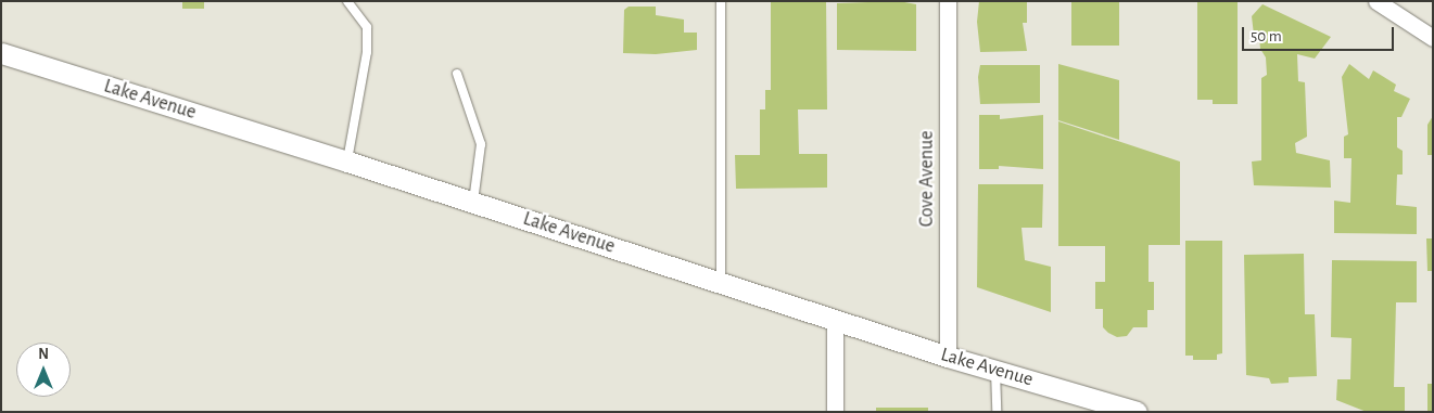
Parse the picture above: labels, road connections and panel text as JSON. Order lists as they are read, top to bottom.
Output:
{
  "streets": {
    "street": ["Lake Avenue", "Cove Avenue"]
  },
  "crossings": [
    ["Lake Avenue", "Cove Avenue"]
  ],
  "scale_bar": "50 m",
  "north": "top"
}
